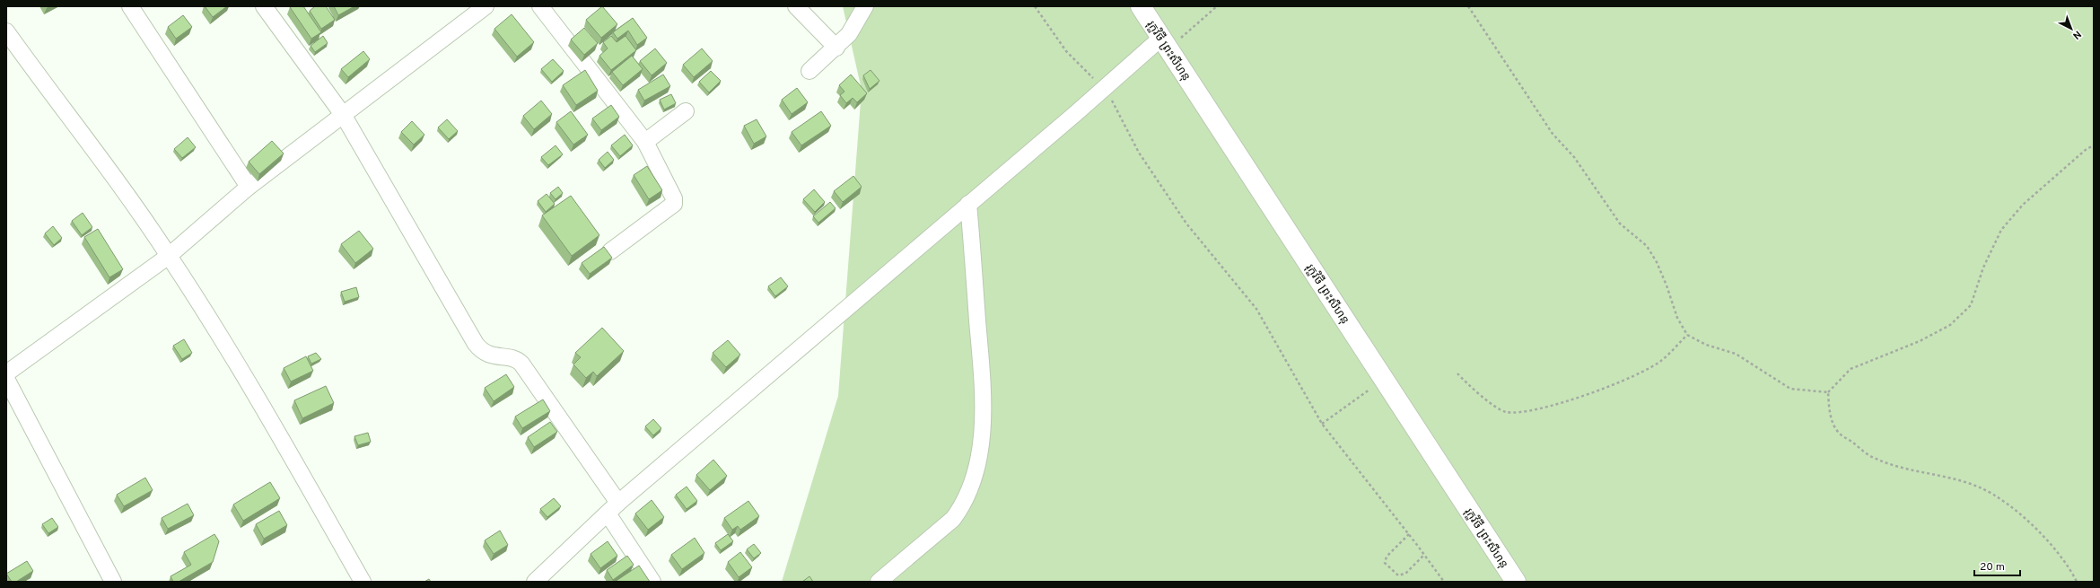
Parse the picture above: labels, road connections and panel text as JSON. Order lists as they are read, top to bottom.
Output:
{
  "streets": {
    "street": ["រុក្ខវិថី ព្រះសីហនុ"]
  },
  "scale_bar": "20 m",
  "north": "bottom right"
}
